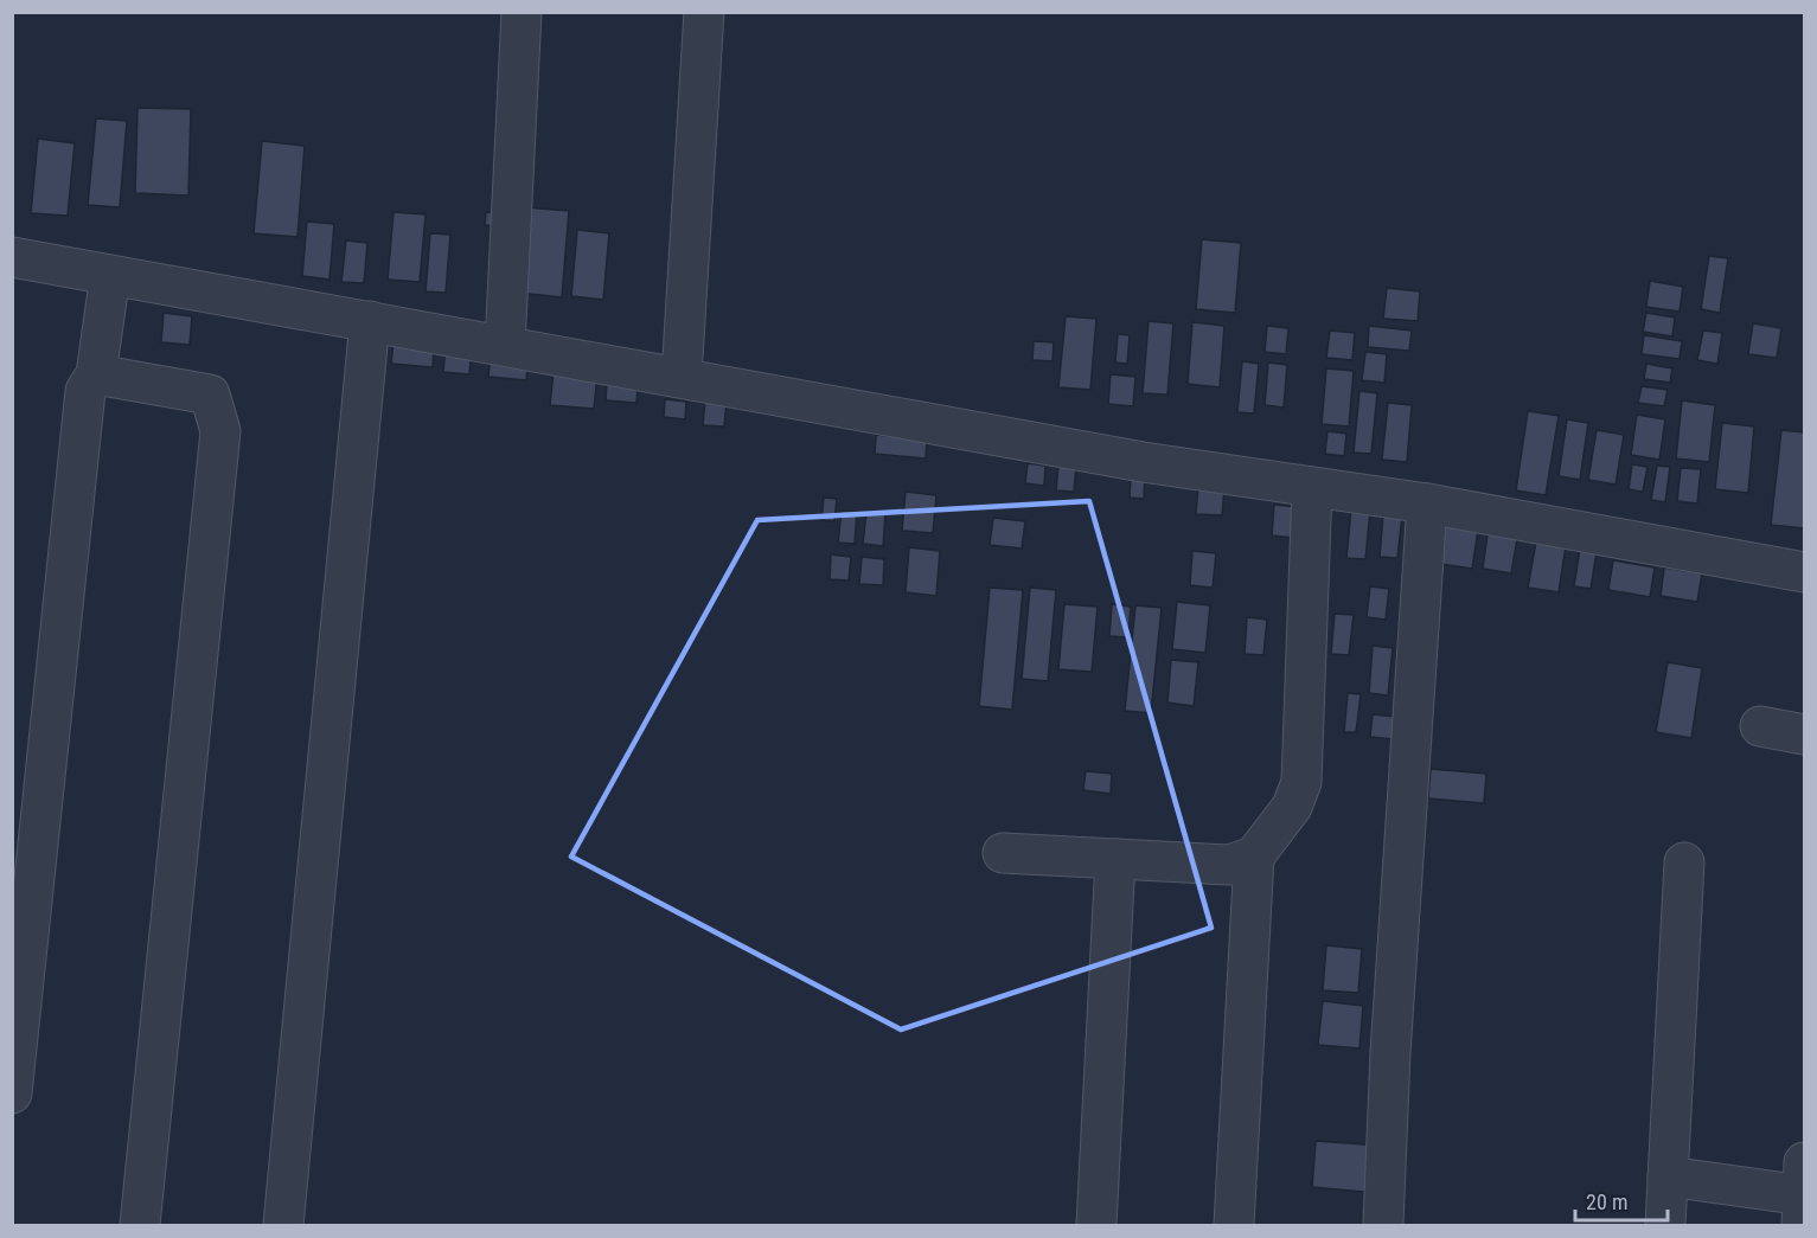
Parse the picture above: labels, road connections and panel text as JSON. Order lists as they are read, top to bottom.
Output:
{
  "scale_bar": "20 m"
}
